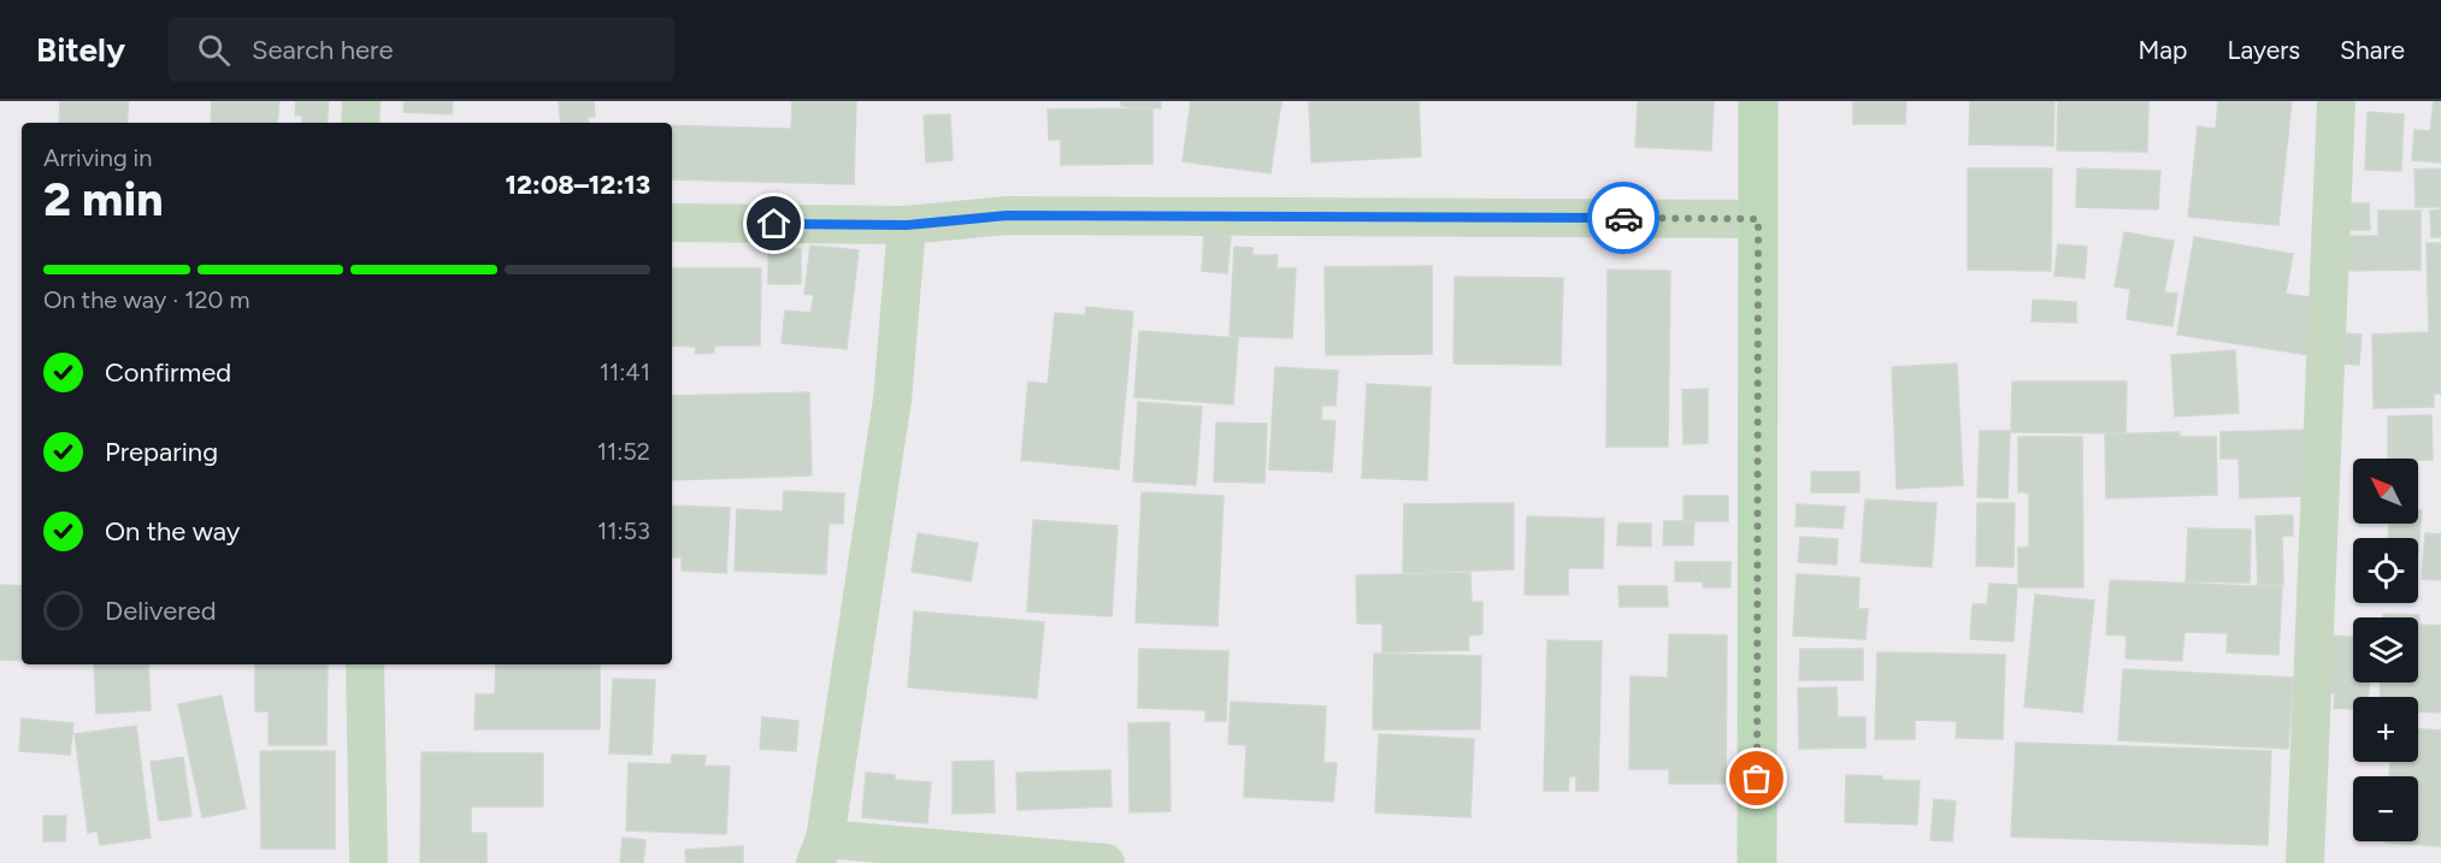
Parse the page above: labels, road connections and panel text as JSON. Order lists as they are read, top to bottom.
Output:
{
  "north": "top left",
  "page": {
    "header": "Bitely",
    "search": "Search here",
    "nav": ["Map", "Layers", "Share"],
    "heading": ["2 min", "Arriving in", "12:08–12:13"],
    "bar": "On the way · 120 m",
    "list": [
      ["Confirmed", "11:41"],
      ["Preparing", "11:52"],
      ["On the way", "11:53"],
      "Delivered"
    ],
    "map_buttons": ["+", "−"]
  }
}
